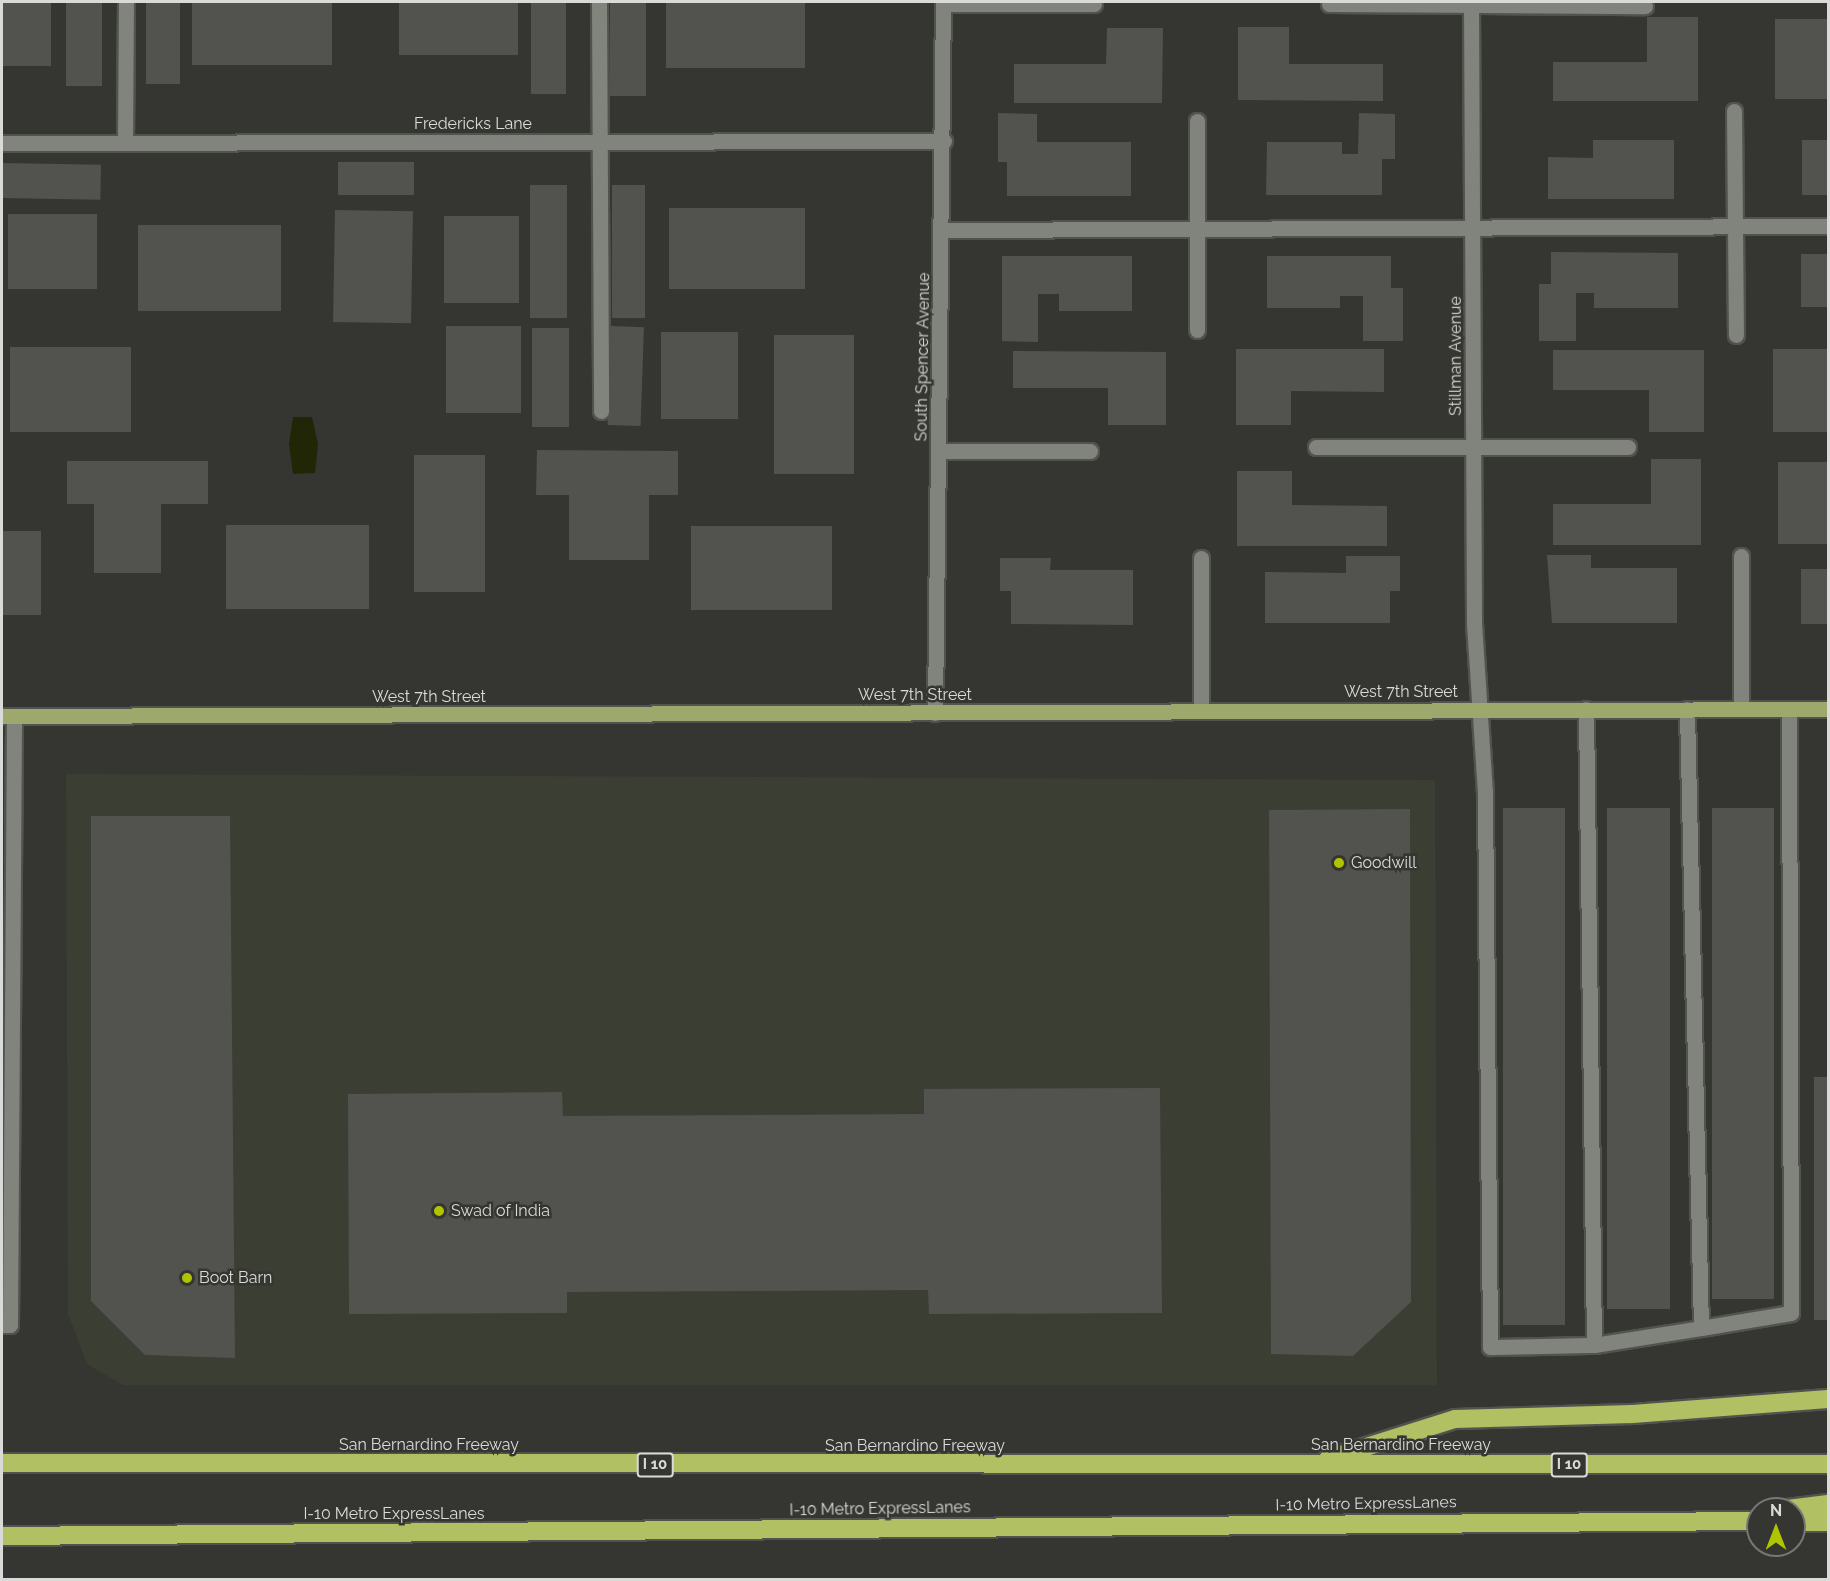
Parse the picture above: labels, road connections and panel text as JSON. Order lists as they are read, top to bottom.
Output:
{
  "streets": {
    "highway": ["San Bernardino Freeway", "I 10", "I-10 Metro ExpressLanes"],
    "main road": ["West 7th Street"],
    "street": ["Fredericks Lane", "Stillman Avenue", "South Spencer Avenue"]
  },
  "crossings": [
    ["Fredericks Lane", "South Spencer Avenue"],
    ["Stillman Avenue", "West 7th Street"],
    ["South Spencer Avenue", "West 7th Street"]
  ],
  "places": ["Goodwill", "Swad of India", "Boot Barn"],
  "north": "top"
}
